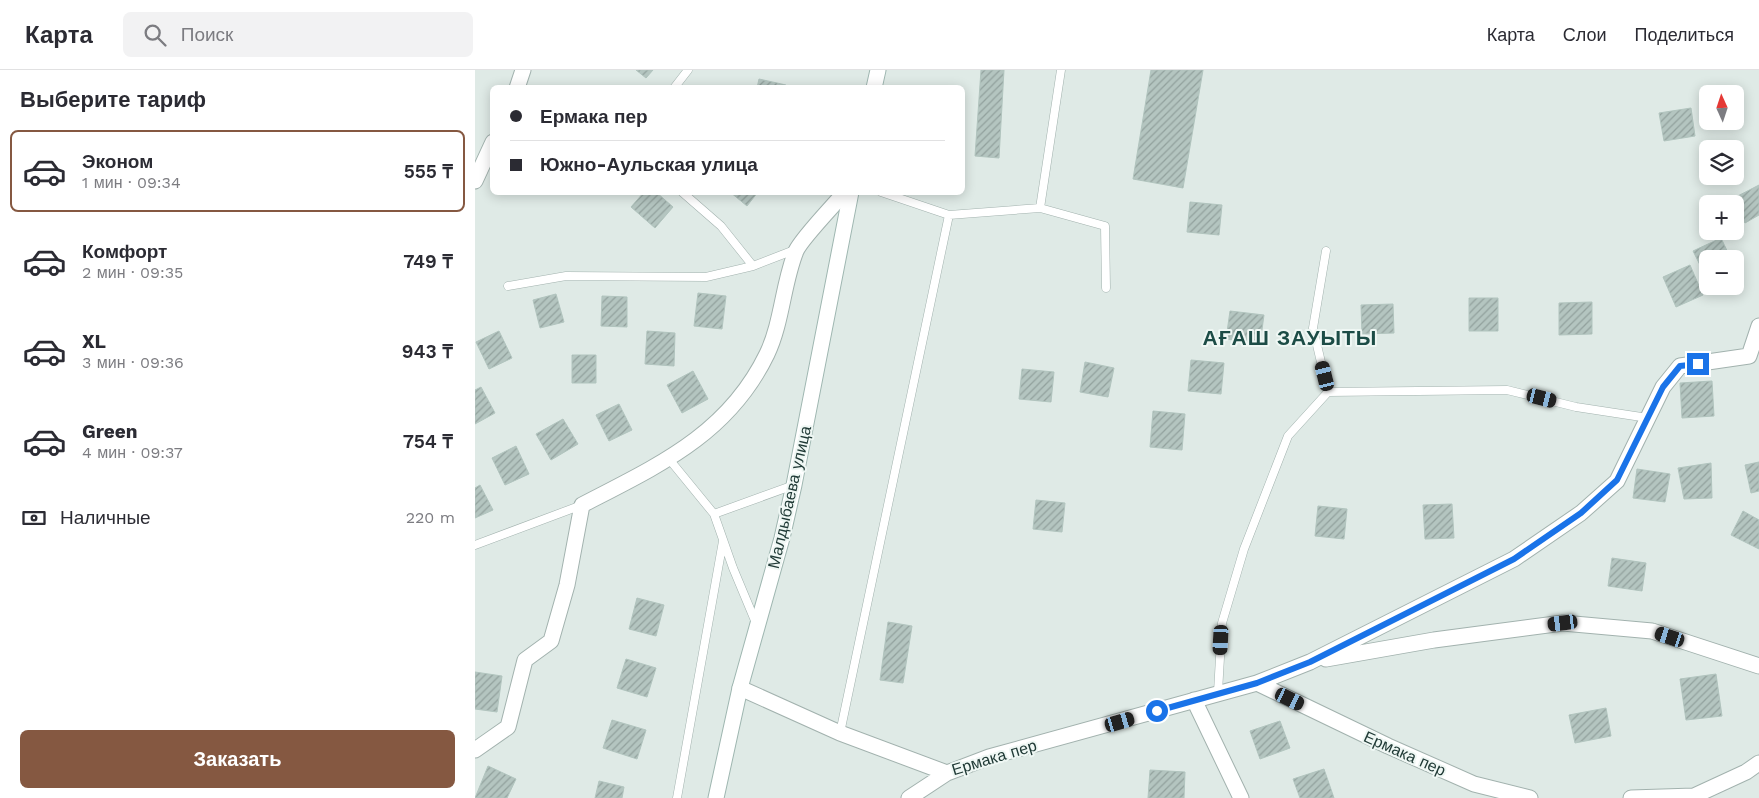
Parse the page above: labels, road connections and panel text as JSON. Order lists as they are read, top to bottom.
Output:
{
  "streets": {
    "street": ["Малдыбаева улица", "Ермака пер"]
  },
  "crossings": [
    ["Малдыбаева улица", "Ермака пер"]
  ],
  "districts": ["АҒАШ ЗАУЫТЫ"],
  "north": "top",
  "page": {
    "header": "Карта",
    "search": "Поиск",
    "nav": ["Карта", "Слои", "Поделиться"],
    "heading": "Выберите тариф",
    "map_buttons": ["+", "−"],
    "banner": ["Ермака пер", "Южно-Аульская улица"],
    "list": [
      {
        "name": "Эконом",
        "note": "1 мин · 09:34",
        "value": "555 ₸"
      },
      {
        "name": "Комфорт",
        "note": "2 мин · 09:35",
        "value": "749 ₸"
      },
      {
        "name": "XL",
        "note": "3 мин · 09:36",
        "value": "943 ₸"
      },
      {
        "name": "Green",
        "note": "4 мин · 09:37",
        "value": "754 ₸"
      }
    ],
    "pay": ["Наличные", "220 m"],
    "buttons": "Заказать"
  }
}
